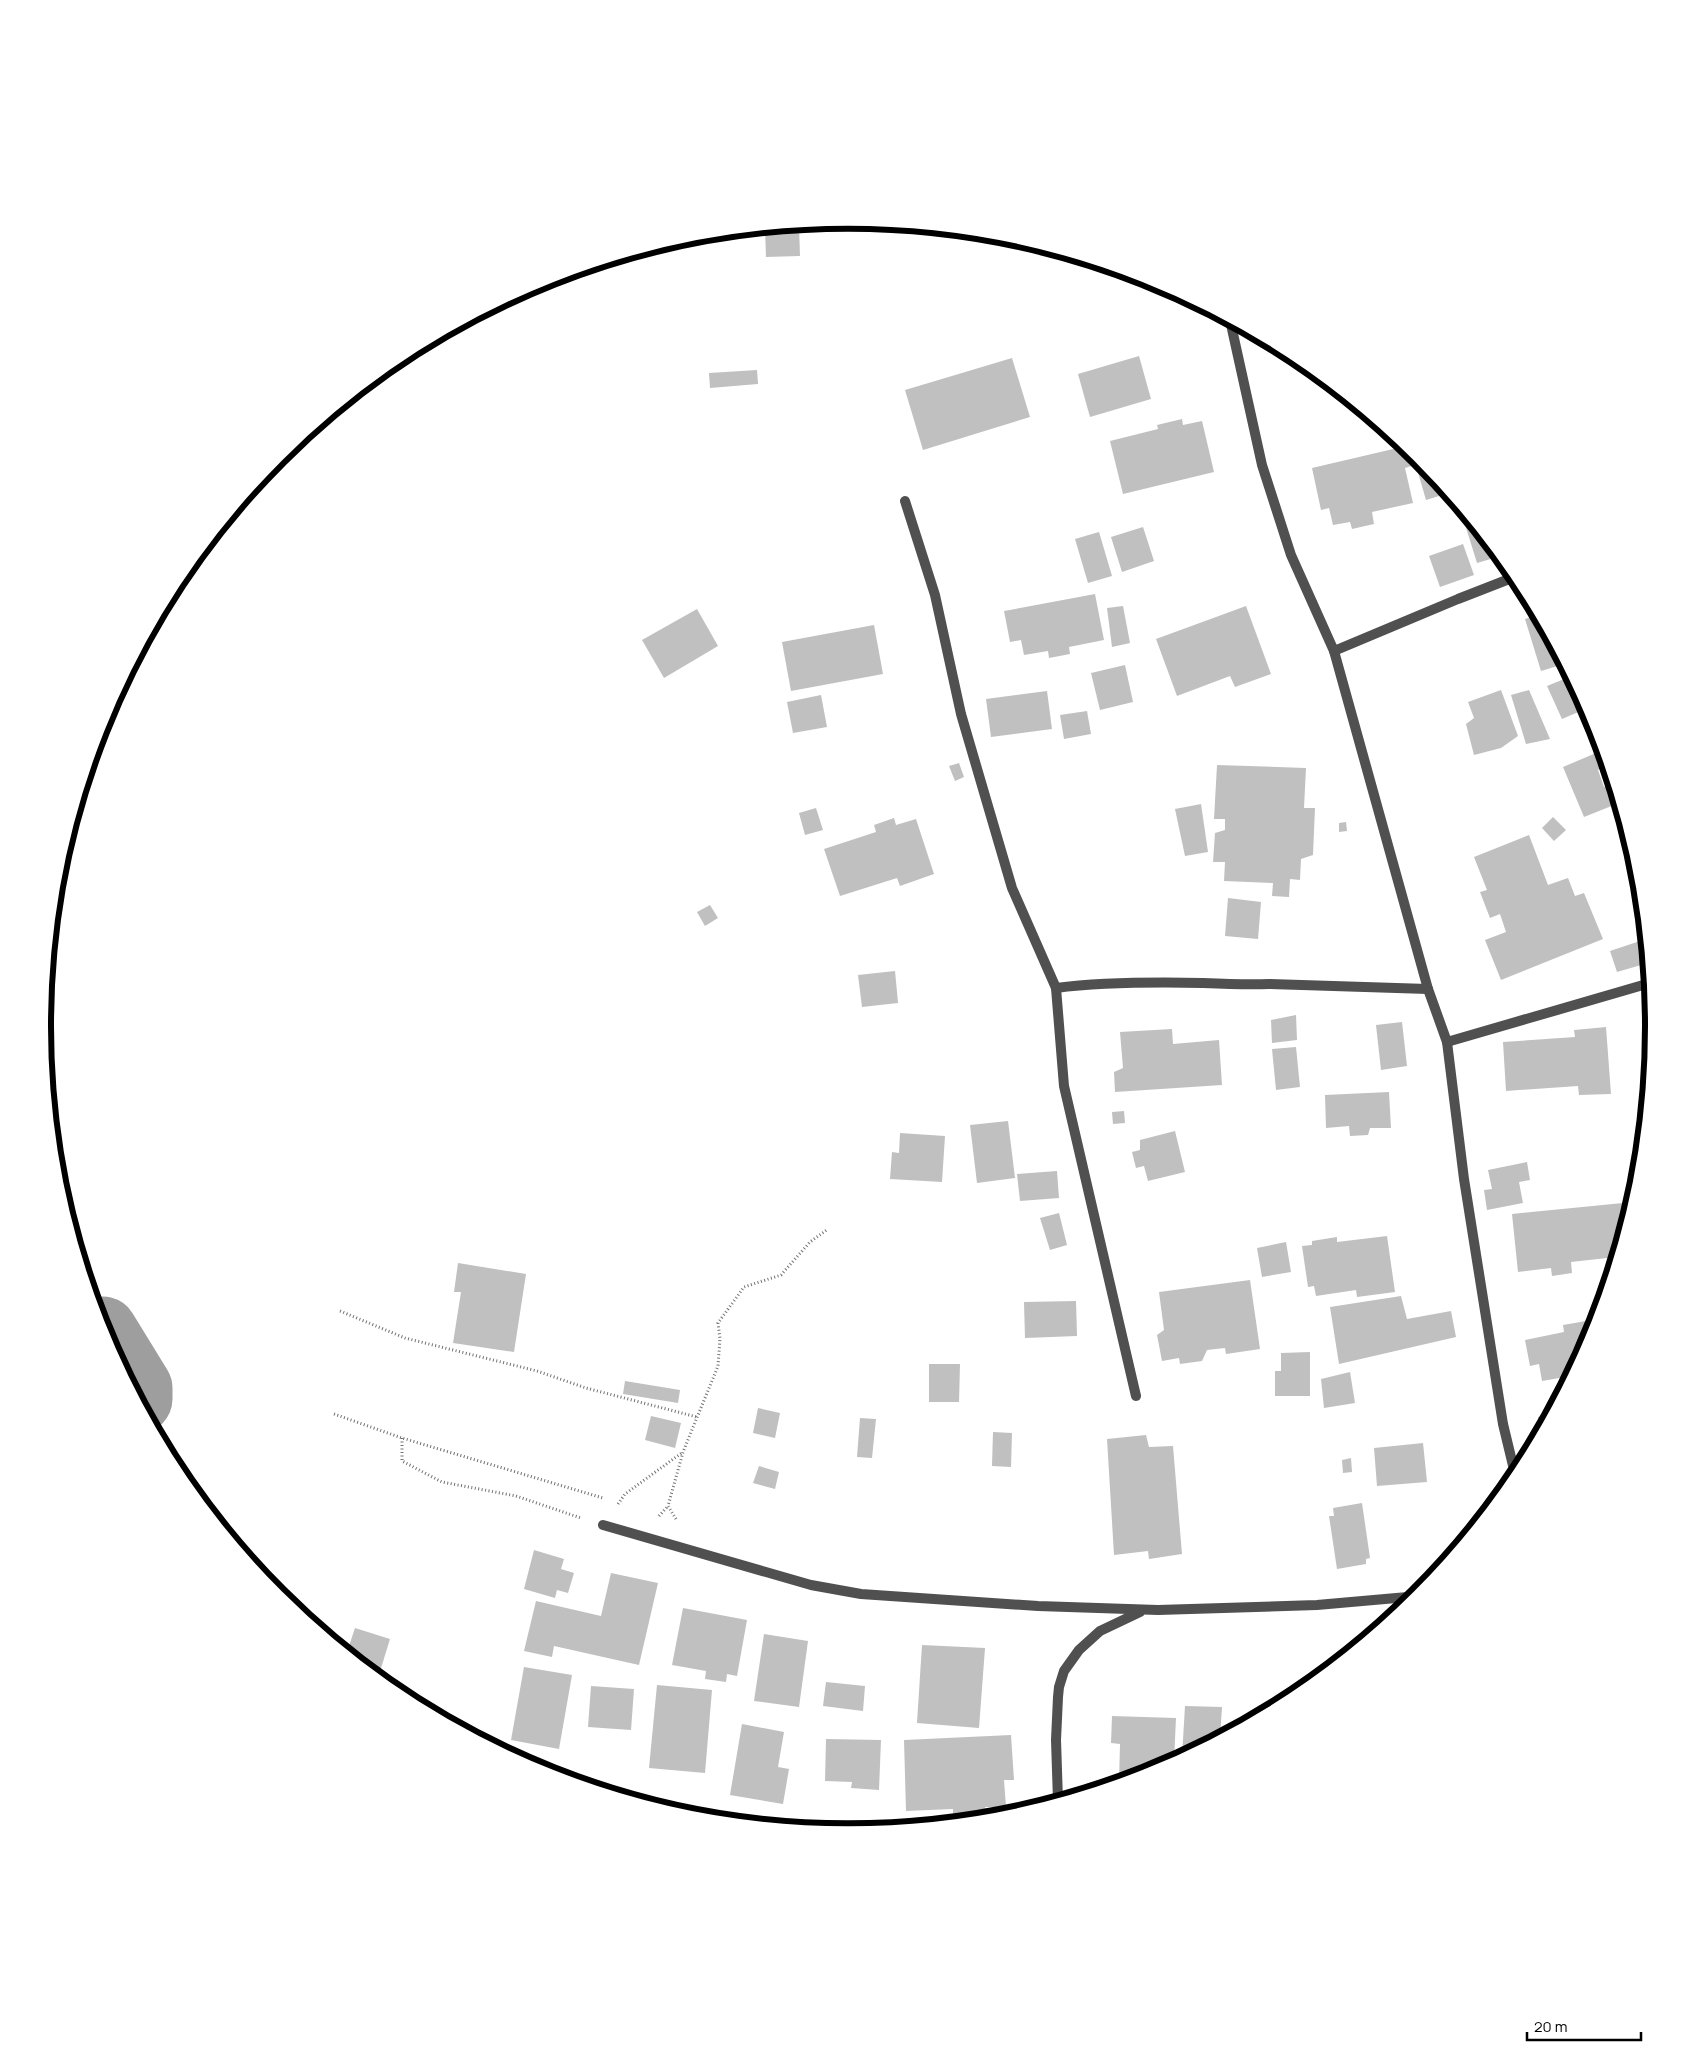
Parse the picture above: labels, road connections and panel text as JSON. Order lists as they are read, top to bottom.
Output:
{
  "scale_bar": "20 m"
}
